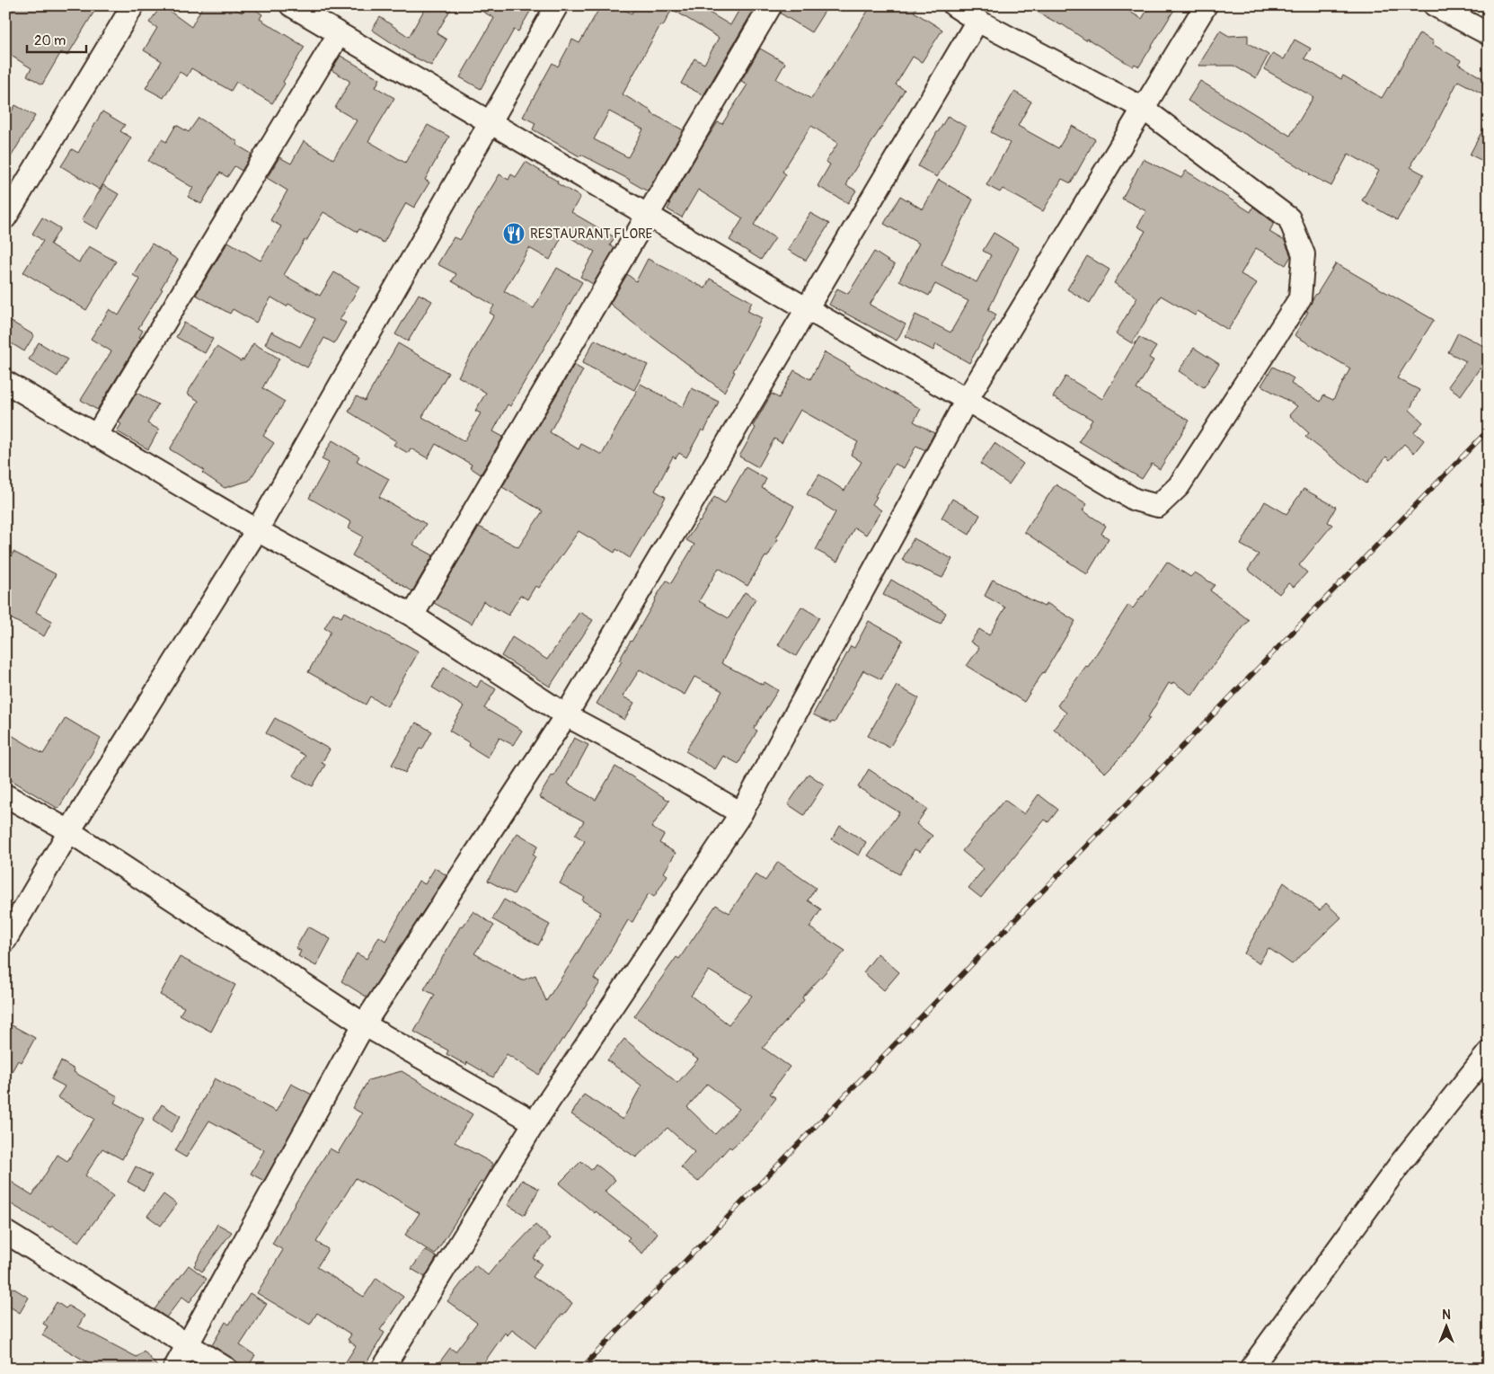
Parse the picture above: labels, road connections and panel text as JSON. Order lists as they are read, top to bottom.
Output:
{
  "places": {
    "restaurant": ["RESTAURANT FLORE"]
  },
  "scale_bar": "20 m",
  "north": "top"
}
